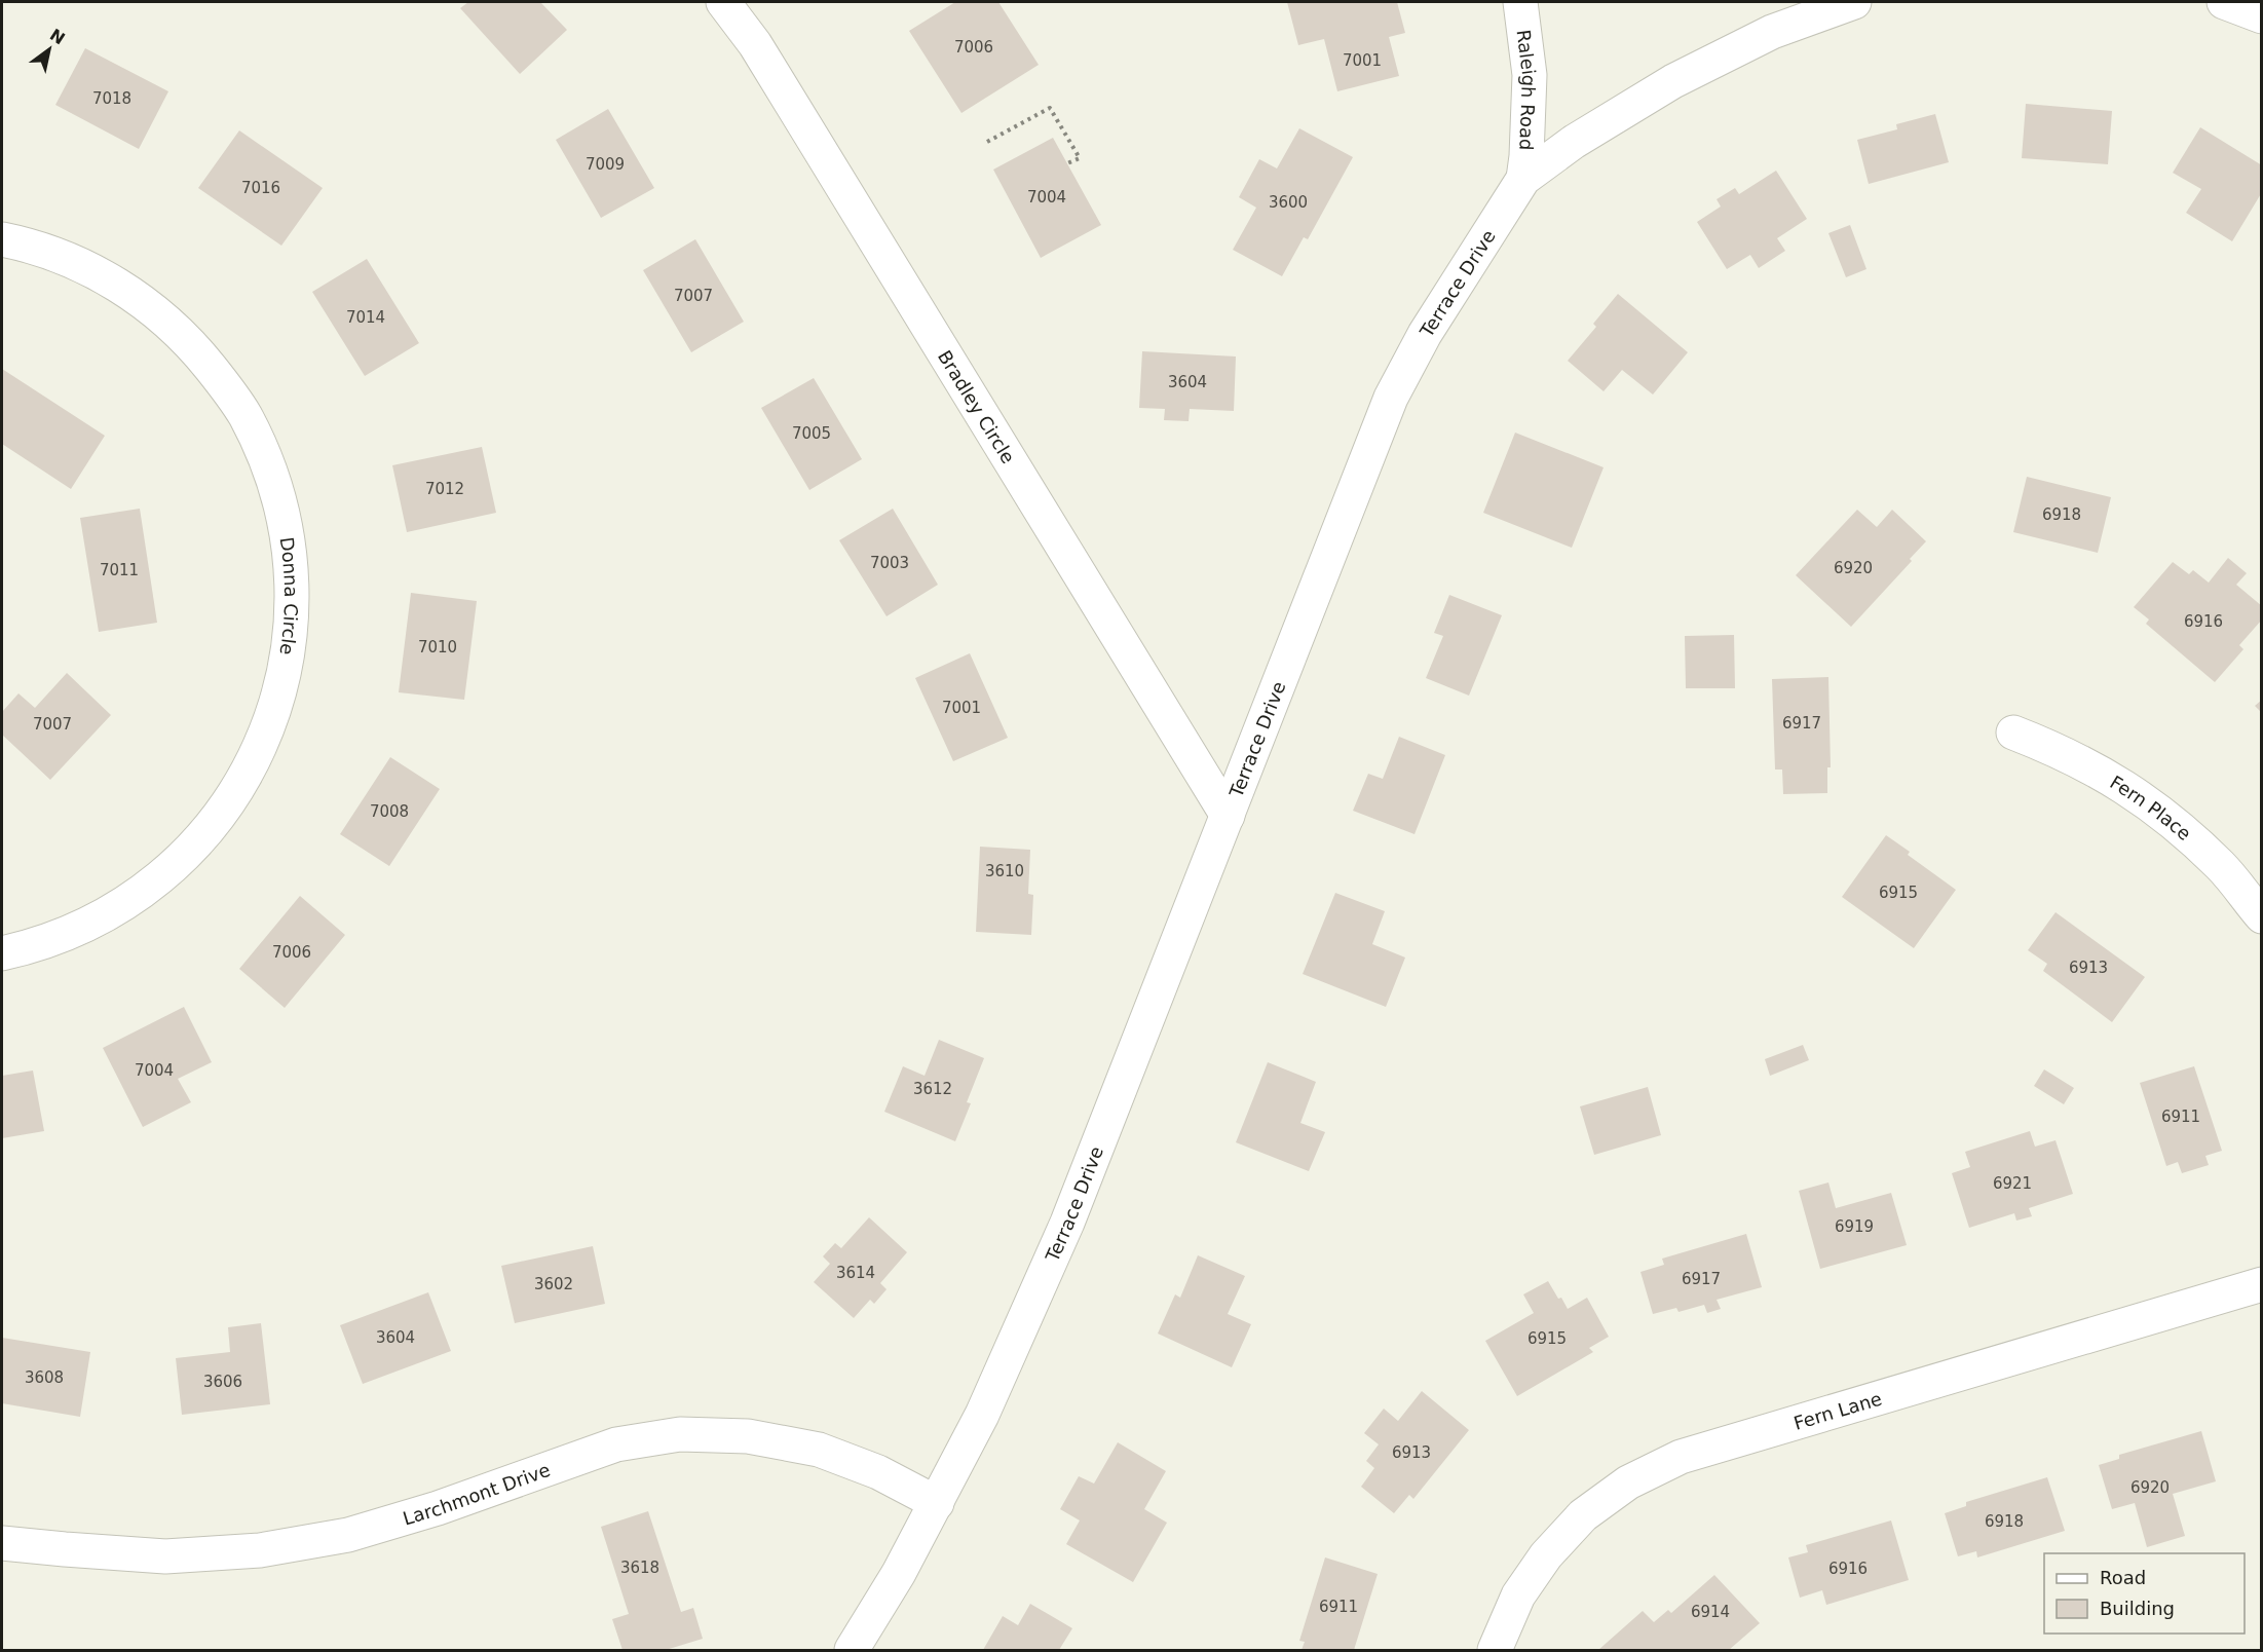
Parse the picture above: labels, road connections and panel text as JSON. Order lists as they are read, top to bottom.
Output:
{
  "streets": {
    "street": [
      "Raleigh Road",
      "Terrace Drive",
      "Bradley Circle",
      "Donna Circle",
      "Fern Place",
      "Fern Lane",
      "Larchmont Drive"
    ]
  },
  "crossings": [
    ["Raleigh Road", "Terrace Drive"],
    ["Terrace Drive", "Bradley Circle"],
    ["Terrace Drive", "Larchmont Drive"]
  ],
  "house_numbers": [
    "7006",
    "7001",
    "7018",
    "7009",
    "7016",
    "7004",
    "3600",
    "7007",
    "7014",
    "3604",
    "7005",
    "7012",
    "6918",
    "7003",
    "6920",
    "7011",
    "6916",
    "7010",
    "7001",
    "6917",
    "7007",
    "7008",
    "3610",
    "6915",
    "7006",
    "6913",
    "7004",
    "3612",
    "6911",
    "6921",
    "6919",
    "3614",
    "6917",
    "3602",
    "3604",
    "6915",
    "3608",
    "3606",
    "6913",
    "6920",
    "6918",
    "3618",
    "6916",
    "6911",
    "6914"
  ],
  "legend": ["Road", "Building"],
  "north": "top right"
}
